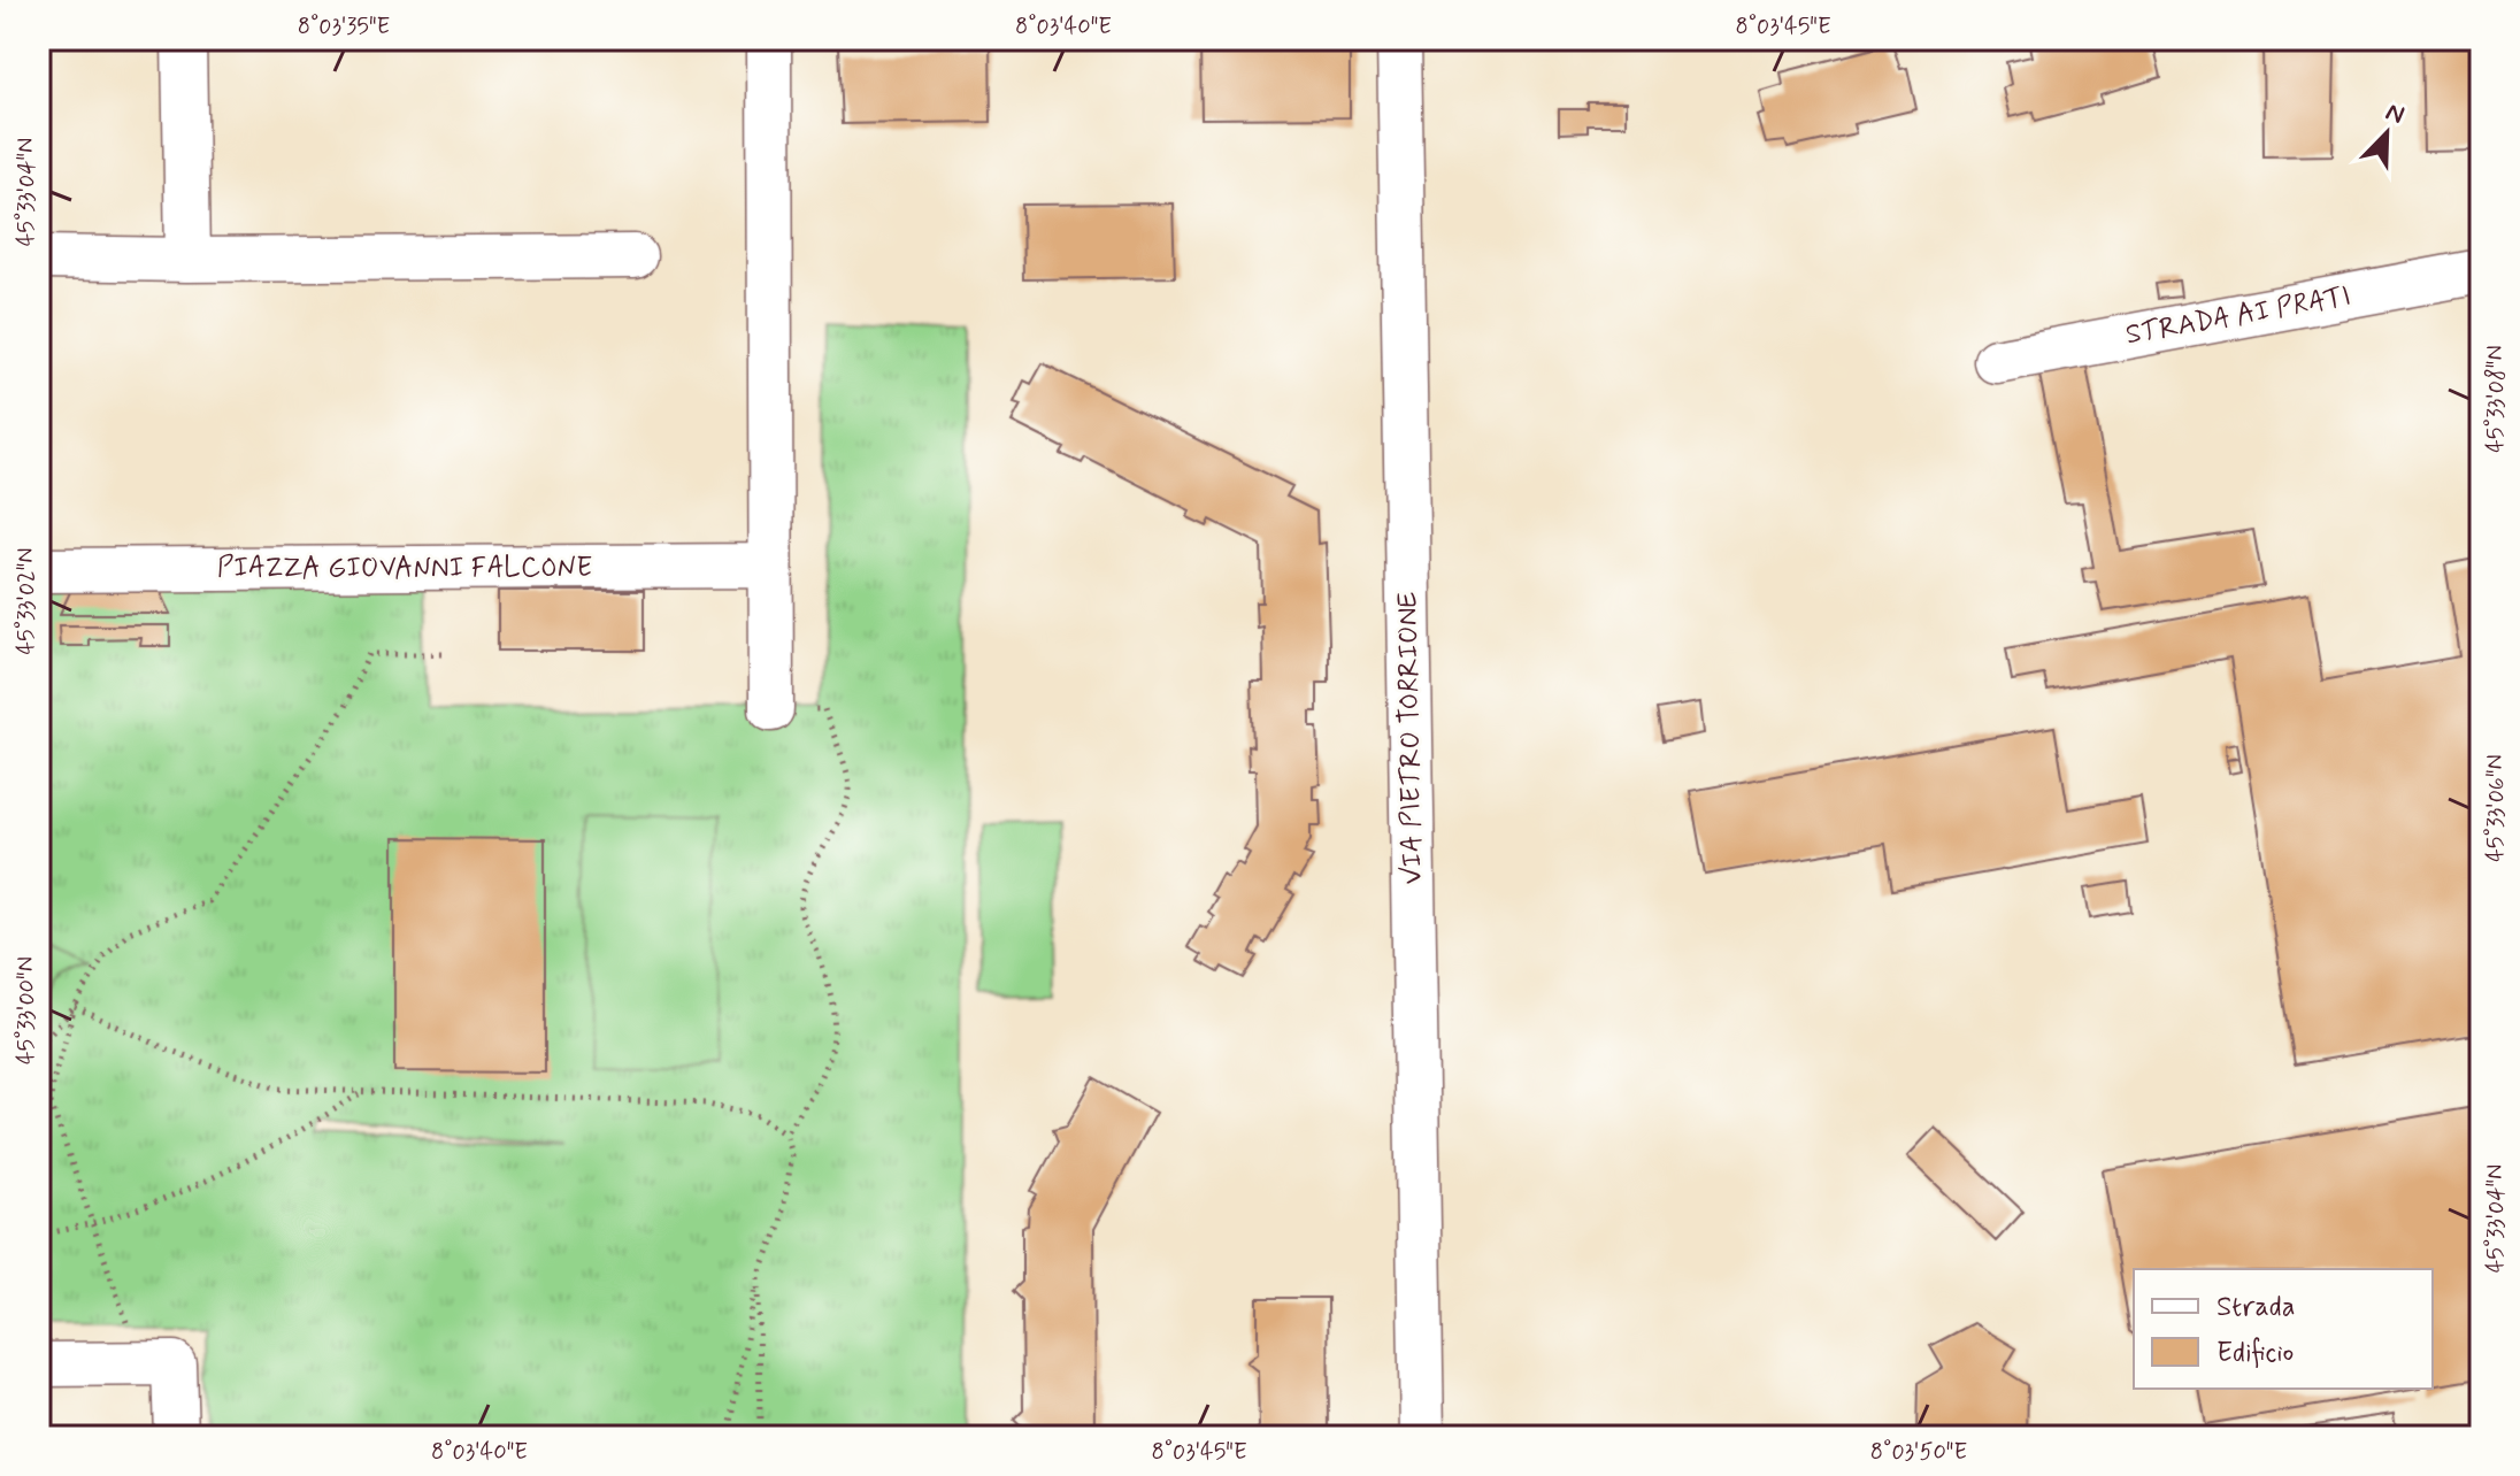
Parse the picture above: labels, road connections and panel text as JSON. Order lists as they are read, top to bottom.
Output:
{
  "streets": {
    "street": ["STRADA AI PRATI", "PIAZZA GIOVANNI FALCONE", "VIA PIETRO TORRIONE"]
  },
  "legend": ["Strada", "Edificio"],
  "north": "top right",
  "coordinates": [
    "8°03'35\"E",
    "8°03'40\"E",
    "8°03'45\"E",
    "45°33'04\"N",
    "45°33'08\"N",
    "45°33'02\"N",
    "45°33'06\"N",
    "45°33'00\"N",
    "8°03'50\"E"
  ]
}
